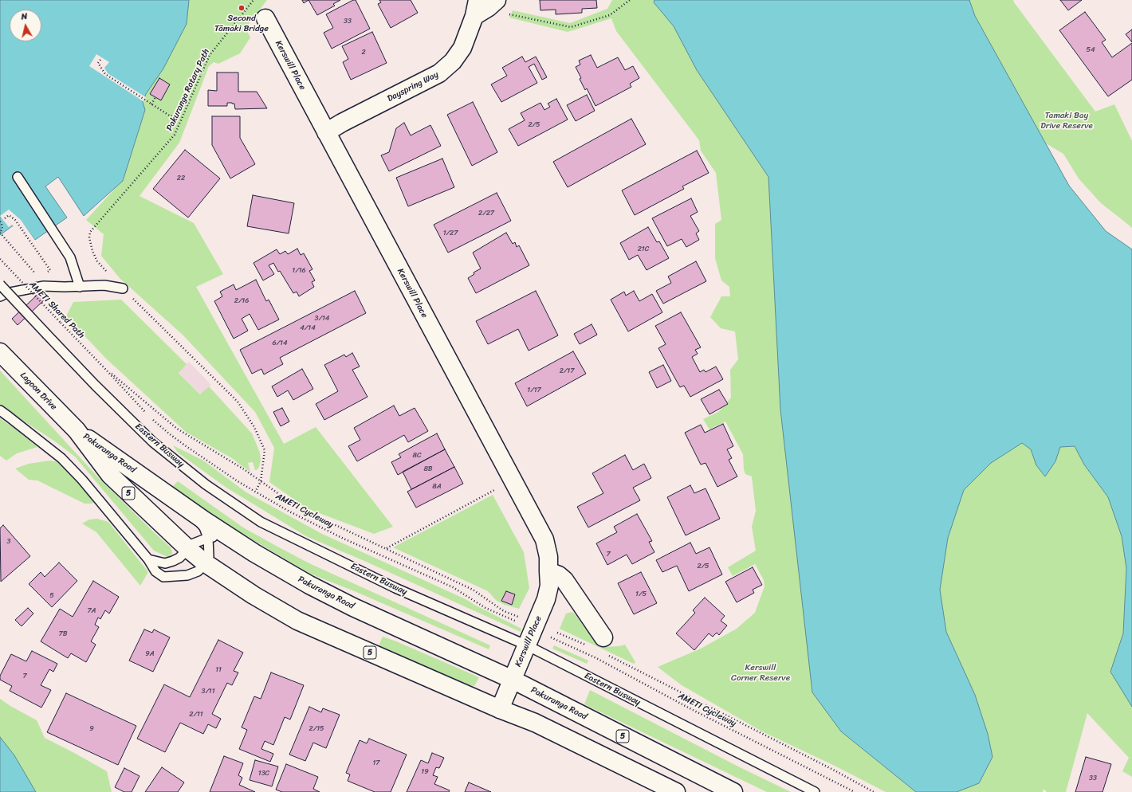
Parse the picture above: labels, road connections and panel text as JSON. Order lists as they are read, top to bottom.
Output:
{
  "streets": {
    "main road": [
      "Kerswill Place",
      "Dayspring Way",
      "Lagoon Drive",
      "Pakuranga Road",
      "5"
    ],
    "lane": ["Eastern Busway"],
    "path": ["Pakuranga Rotary Path", "AMETI Shared Path", "AMETI Cycleway"]
  },
  "crossings": [
    ["Kerswill Place", "Dayspring Way"],
    ["Kerswill Place", "Eastern Busway"],
    ["Kerswill Place", "Pakuranga Road"],
    ["Lagoon Drive", "Pakuranga Road"]
  ],
  "parks": ["Tamaki Bay Drive Reserve", "Kerswill Corner Reserve"],
  "places": ["Second Tāmaki Bridge"],
  "house_numbers": [
    "33",
    "54",
    "2",
    "2/5",
    "22",
    "2/27",
    "1/27",
    "21C",
    "1/16",
    "2/16",
    "3/14",
    "4/14",
    "6/14",
    "2/17",
    "1/17",
    "8C",
    "8B",
    "8A",
    "3",
    "7",
    "2/5",
    "1/5",
    "5",
    "7A",
    "7B",
    "9A",
    "11",
    "7",
    "3/11",
    "2/11",
    "9",
    "2/15",
    "17",
    "19",
    "13C",
    "33"
  ],
  "north": "top"
}
